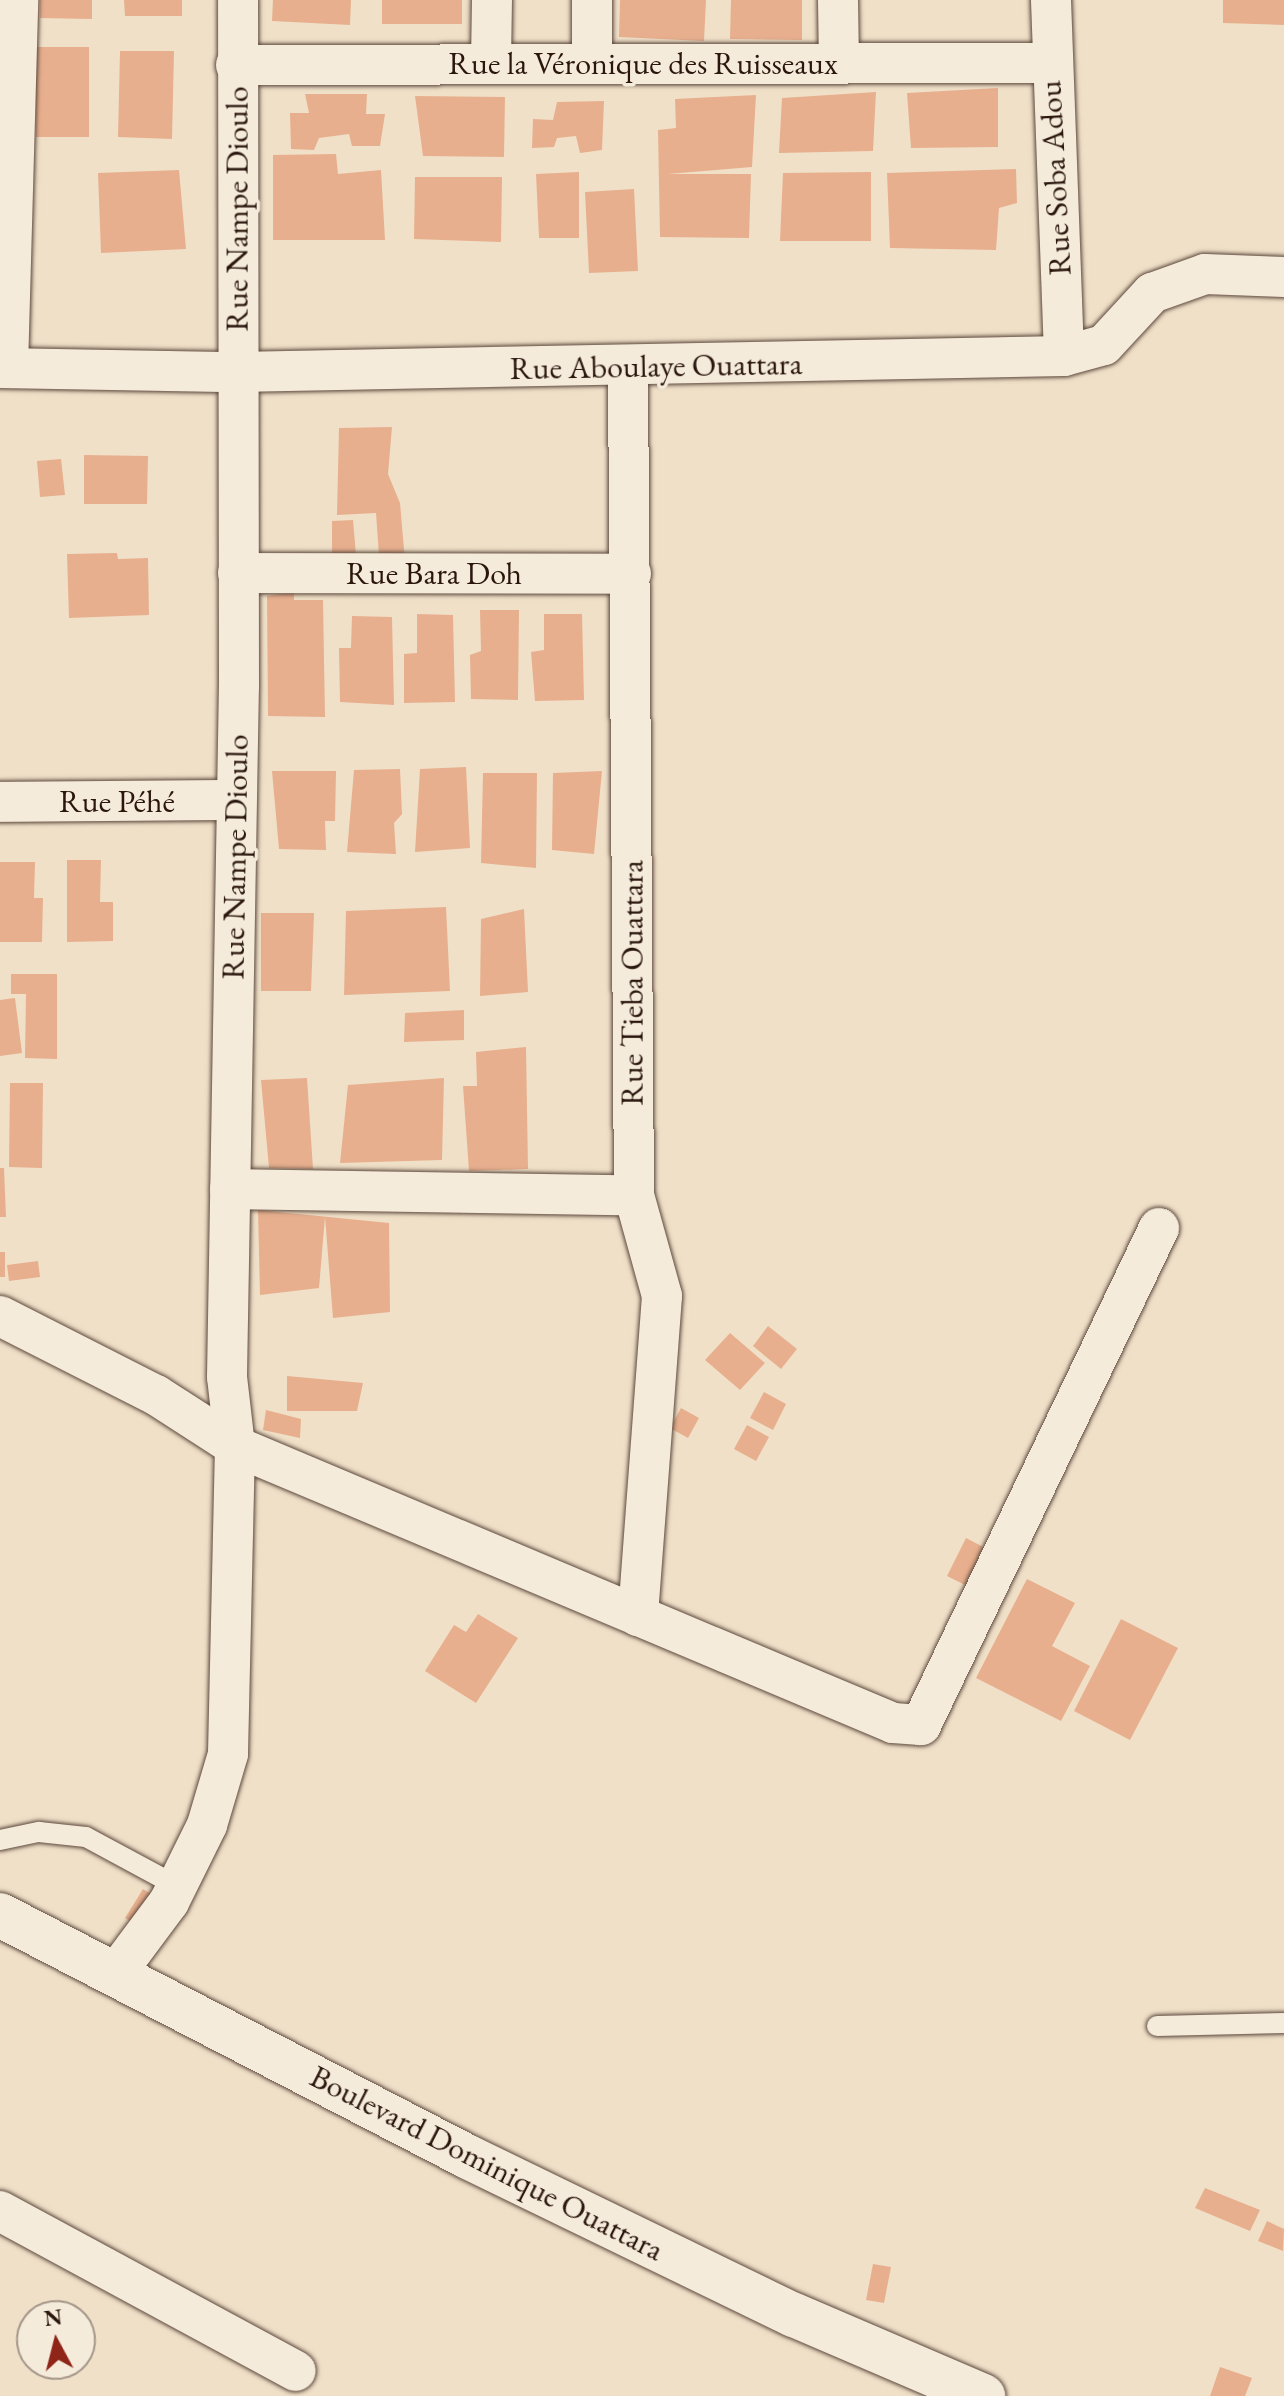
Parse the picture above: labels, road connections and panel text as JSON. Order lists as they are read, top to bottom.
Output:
{
  "streets": {
    "street": [
      "Rue la Véronique des Ruisseaux",
      "Rue Soba Adou",
      "Rue Nampe Dioulo",
      "Rue Aboulaye Ouattara",
      "Rue Bara Doh",
      "Rue Péhé",
      "Rue Tieba Ouattara",
      "Boulevard Dominique Ouattara"
    ]
  },
  "crossings": [
    ["Rue la Véronique des Ruisseaux", "Rue Soba Adou"],
    ["Rue la Véronique des Ruisseaux", "Rue Nampe Dioulo"],
    ["Rue Soba Adou", "Rue Aboulaye Ouattara"],
    ["Rue Nampe Dioulo", "Rue Aboulaye Ouattara"],
    ["Rue Nampe Dioulo", "Rue Bara Doh"],
    ["Rue Nampe Dioulo", "Rue Péhé"],
    ["Rue Nampe Dioulo", "Boulevard Dominique Ouattara"],
    ["Rue Aboulaye Ouattara", "Rue Tieba Ouattara"],
    ["Rue Bara Doh", "Rue Tieba Ouattara"]
  ],
  "north": "top"
}
